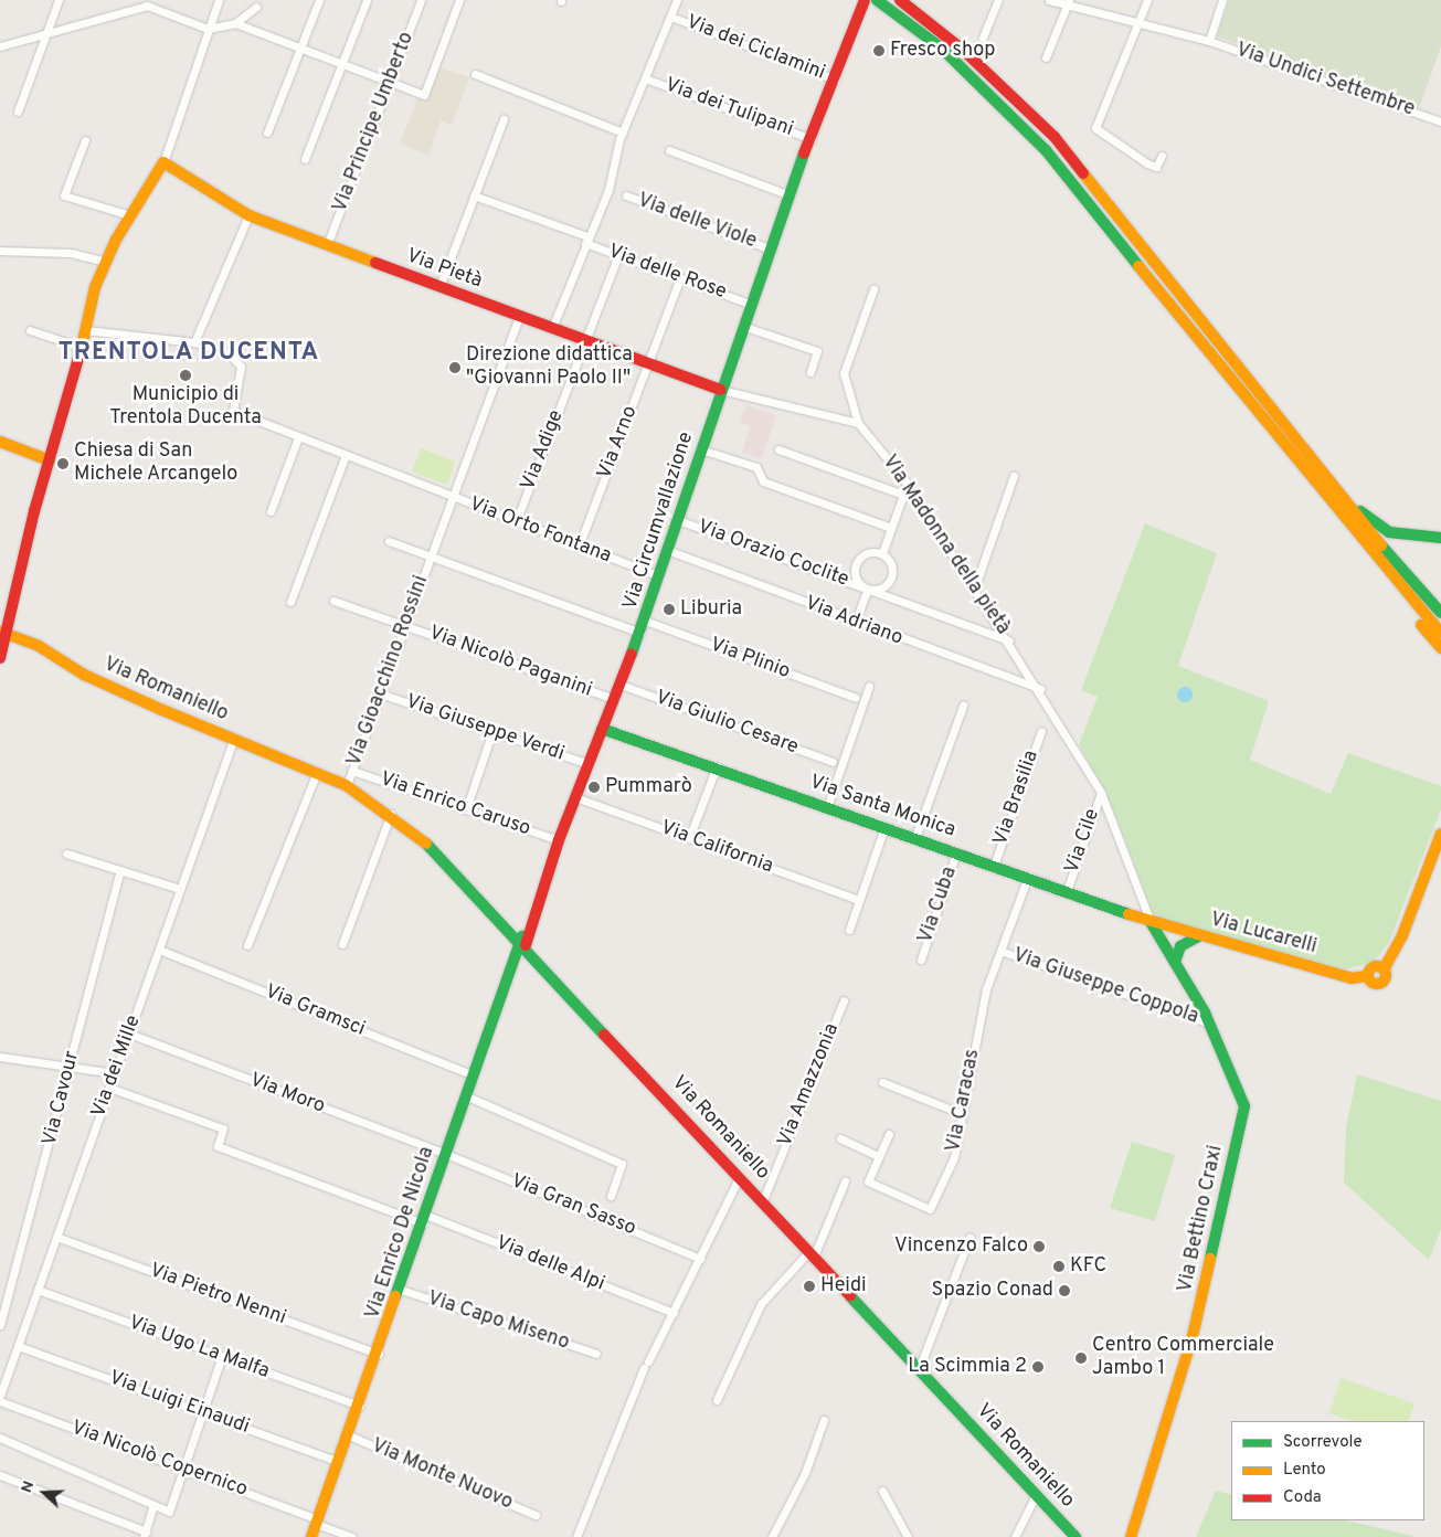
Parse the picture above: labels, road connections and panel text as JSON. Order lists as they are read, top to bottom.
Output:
{
  "streets": {
    "main road": [
      "Via Pietà",
      "Via Circumvallazione",
      "Via Romaniello",
      "Via Santa Monica",
      "Via Lucarelli",
      "Via Bettino Craxi",
      "Via Enrico De Nicola"
    ],
    "street": [
      "Via dei Ciclamini",
      "Via Undici Settembre",
      "Via dei Tulipani",
      "Via Principe Umberto",
      "Via delle Viole",
      "Via delle Rose",
      "Via Arno",
      "Via Adige",
      "Via Orto Fontana",
      "Via Madonna della pietà",
      "Via Orazio Coclite",
      "Via Adriano",
      "Via Plinio",
      "Via Nicolò Paganini",
      "Via Gioacchino Rossini",
      "Via Giulio Cesare",
      "Via Giuseppe Verdi",
      "Via Brasilia",
      "Via Enrico Caruso",
      "Via Cile",
      "Via California",
      "Via Cuba",
      "Via Giuseppe Coppola",
      "Via Gramsci",
      "Via dei Mille",
      "Via Amazzonia",
      "Via Moro",
      "Via Cavour",
      "Via Caracas",
      "Via Gran Sasso",
      "Via delle Alpi",
      "Via Pietro Nenni",
      "Via Capo Miseno",
      "Via Ugo La Malfa",
      "Via Luigi Einaudi",
      "Via Nicolò Copernico",
      "Via Monte Nuovo"
    ]
  },
  "crossings": [
    ["Via dei Ciclamini", "Via Circumvallazione"],
    ["Via dei Tulipani", "Via Circumvallazione"],
    ["Via Principe Umberto", "Via Pietà"],
    ["Via delle Viole", "Via Circumvallazione"],
    ["Via Pietà", "Via Arno"],
    ["Via Pietà", "Via Adige"],
    ["Via Pietà", "Via Circumvallazione"],
    ["Via Pietà", "Via Gioacchino Rossini"],
    ["Via delle Rose", "Via Arno"],
    ["Via delle Rose", "Via Adige"],
    ["Via delle Rose", "Via Circumvallazione"],
    ["Via Arno", "Via Orto Fontana"],
    ["Via Adige", "Via Orto Fontana"],
    ["Via Circumvallazione", "Via Orto Fontana"],
    ["Via Circumvallazione", "Via Orazio Coclite"],
    ["Via Circumvallazione", "Via Adriano"],
    ["Via Circumvallazione", "Via Plinio"],
    ["Via Circumvallazione", "Via Nicolò Paganini"],
    ["Via Circumvallazione", "Via Romaniello"],
    ["Via Circumvallazione", "Via Giulio Cesare"],
    ["Via Circumvallazione", "Via Giuseppe Verdi"],
    ["Via Circumvallazione", "Via Enrico Caruso"],
    ["Via Circumvallazione", "Via Santa Monica"],
    ["Via Circumvallazione", "Via California"],
    ["Via Circumvallazione", "Via Enrico De Nicola"],
    ["Via Orto Fontana", "Via Gioacchino Rossini"],
    ["Via Madonna della pietà", "Via Orazio Coclite"],
    ["Via Madonna della pietà", "Via Adriano"],
    ["Via Madonna della pietà", "Via Santa Monica"],
    ["Via Madonna della pietà", "Via Cile"],
    ["Via Madonna della pietà", "Via Lucarelli"],
    ["Via Madonna della pietà", "Via Bettino Craxi"],
    ["Via Nicolò Paganini", "Via Gioacchino Rossini"],
    ["Via Gioacchino Rossini", "Via Romaniello"],
    ["Via Gioacchino Rossini", "Via Giuseppe Verdi"],
    ["Via Gioacchino Rossini", "Via Enrico Caruso"],
    ["Via Romaniello", "Via dei Mille"],
    ["Via Romaniello", "Via Amazzonia"],
    ["Via Romaniello", "Via Enrico De Nicola"],
    ["Via Brasilia", "Via Santa Monica"],
    ["Via Santa Monica", "Via Cile"],
    ["Via Santa Monica", "Via Cuba"],
    ["Via Santa Monica", "Via Lucarelli"],
    ["Via Santa Monica", "Via Caracas"],
    ["Via Santa Monica", "Via Bettino Craxi"],
    ["Via Lucarelli", "Via Bettino Craxi"],
    ["Via Giuseppe Coppola", "Via Caracas"],
    ["Via Giuseppe Coppola", "Via Bettino Craxi"],
    ["Via Gramsci", "Via dei Mille"],
    ["Via Gramsci", "Via Enrico De Nicola"],
    ["Via dei Mille", "Via Moro"],
    ["Via dei Mille", "Via delle Alpi"],
    ["Via dei Mille", "Via Pietro Nenni"],
    ["Via dei Mille", "Via Ugo La Malfa"],
    ["Via dei Mille", "Via Luigi Einaudi"],
    ["Via Moro", "Via Gran Sasso"],
    ["Via Moro", "Via Enrico De Nicola"],
    ["Via Gran Sasso", "Via Enrico De Nicola"],
    ["Via Enrico De Nicola", "Via delle Alpi"],
    ["Via Enrico De Nicola", "Via Pietro Nenni"],
    ["Via Enrico De Nicola", "Via Capo Miseno"],
    ["Via Enrico De Nicola", "Via Ugo La Malfa"],
    ["Via Enrico De Nicola", "Via Luigi Einaudi"],
    ["Via Enrico De Nicola", "Via Nicolò Copernico"],
    ["Via Enrico De Nicola", "Via Monte Nuovo"]
  ],
  "districts": ["TRENTOLA DUCENTA"],
  "places": [
    "Fresco shop",
    "Direzione didattica \"Giovanni Paolo II\"",
    "Municipio di Trentola Ducenta",
    "Chiesa di San Michele Arcangelo",
    "Liburia",
    "Pummarò",
    "Vincenzo Falco",
    "KFC",
    "Heidi",
    "Spazio Conad",
    "Centro Commerciale Jambo 1",
    "La Scimmia 2"
  ],
  "legend": ["Scorrevole", "Lento", "Coda"],
  "north": "left"
}
